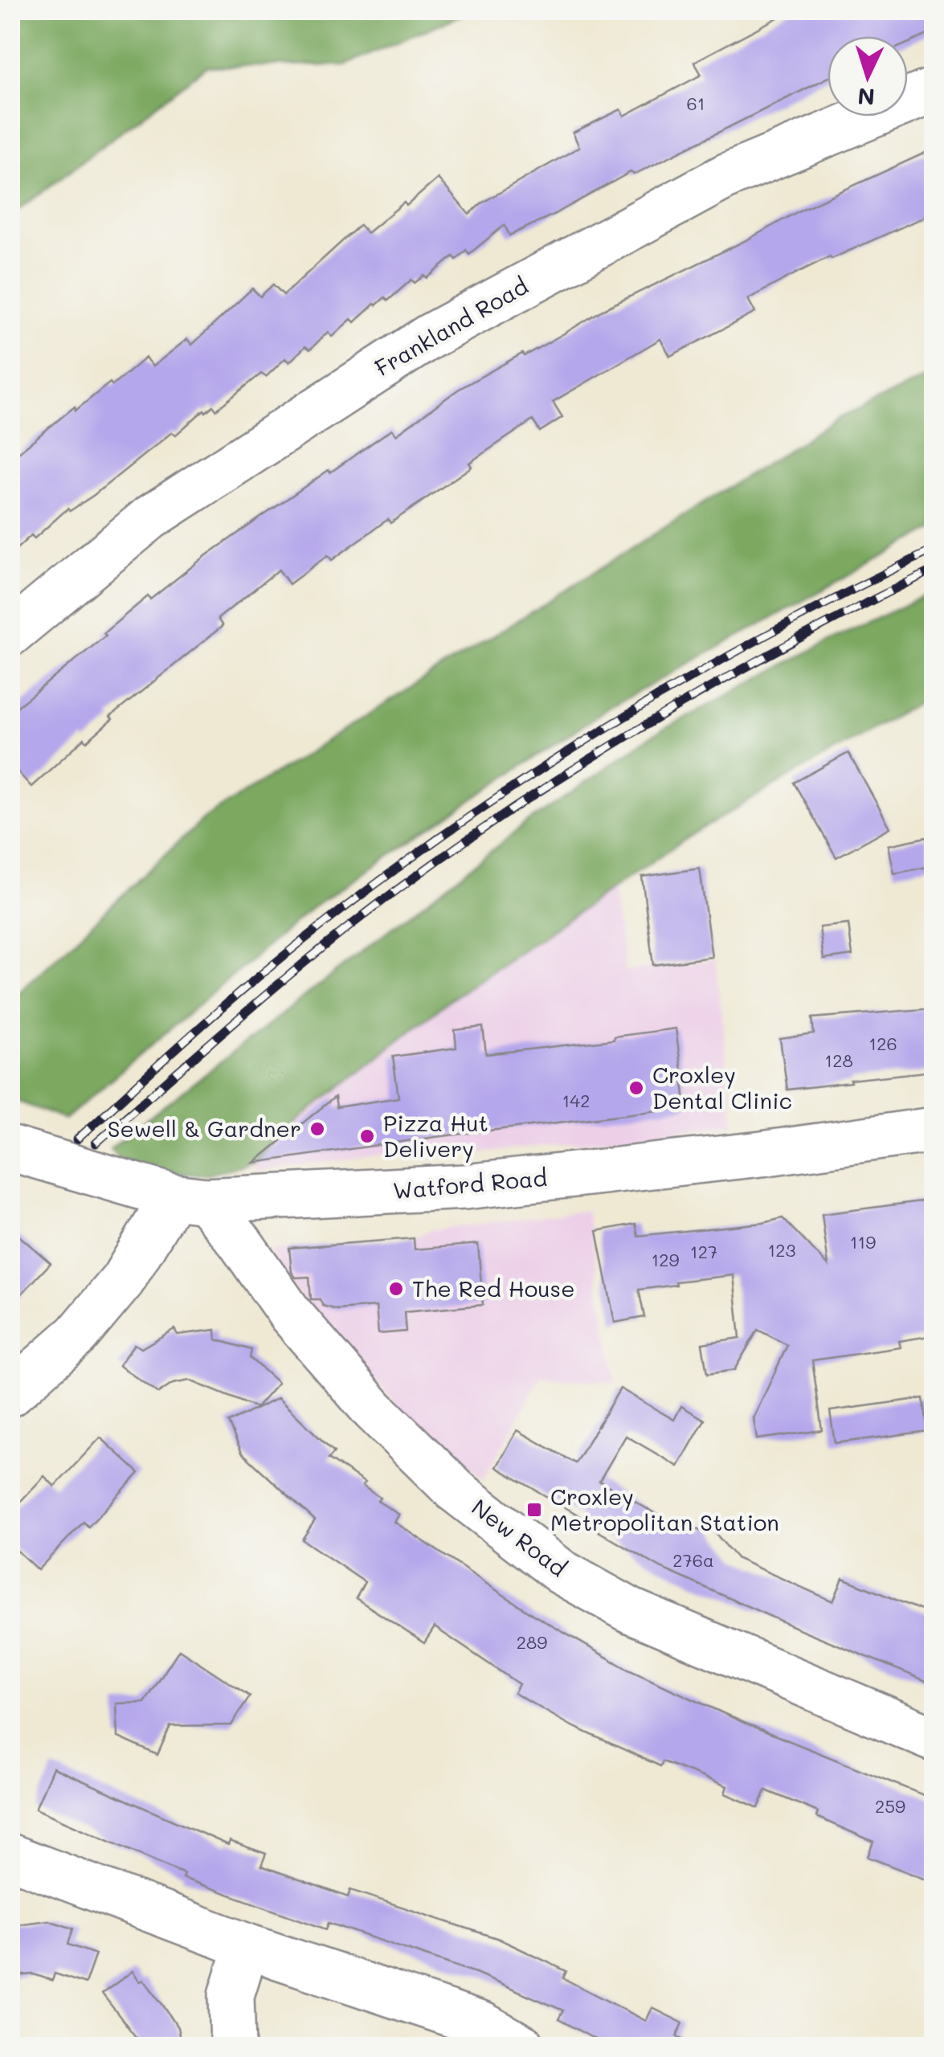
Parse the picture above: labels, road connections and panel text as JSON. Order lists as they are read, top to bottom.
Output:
{
  "streets": {
    "street": ["Frankland Road", "Watford Road", "New Road"]
  },
  "crossings": [
    ["Watford Road", "New Road"]
  ],
  "places": {
    "other": [
      "Croxley Dental Clinic",
      "Sewell & Gardner",
      "Pizza Hut Delivery",
      "The Red House"
    ],
    "transit": ["Croxley Metropolitan Station"]
  },
  "house_numbers": [
    "61",
    "126",
    "128",
    "142",
    "119",
    "123",
    "127",
    "129",
    "276a",
    "289",
    "259"
  ],
  "north": "bottom"
}
